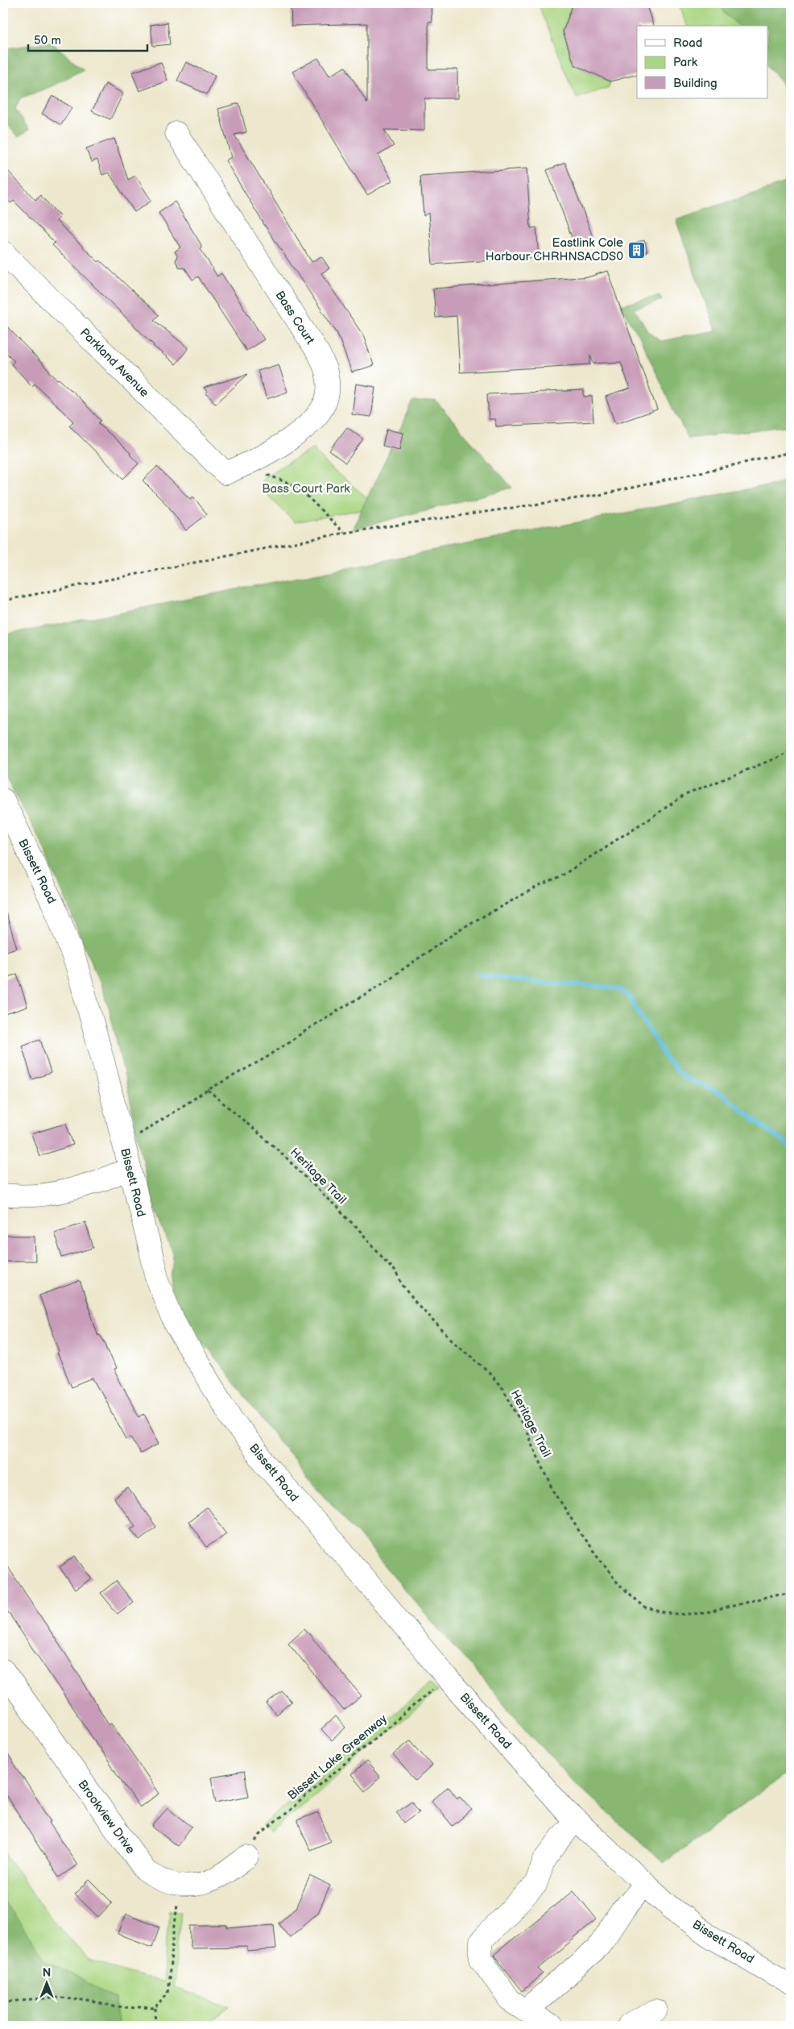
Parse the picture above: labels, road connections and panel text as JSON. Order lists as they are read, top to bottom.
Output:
{
  "streets": {
    "main road": [
      "Bass Court",
      "Parkland Avenue",
      "Bissett Road",
      "Brookview Drive"
    ],
    "path": ["Heritage Trail", "Bissett Lake Greenway"]
  },
  "crossings": [
    ["Bass Court", "Parkland Avenue"],
    ["Bissett Road", "Bissett Lake Greenway"],
    ["Bissett Lake Greenway", "Brookview Drive"]
  ],
  "parks": ["Bass Court Park"],
  "places": {
    "building": ["Eastlink Cole Harbour CHRHNSACDS0"]
  },
  "legend": ["Road", "Park", "Building"],
  "scale_bar": "50 m",
  "north": "top"
}
